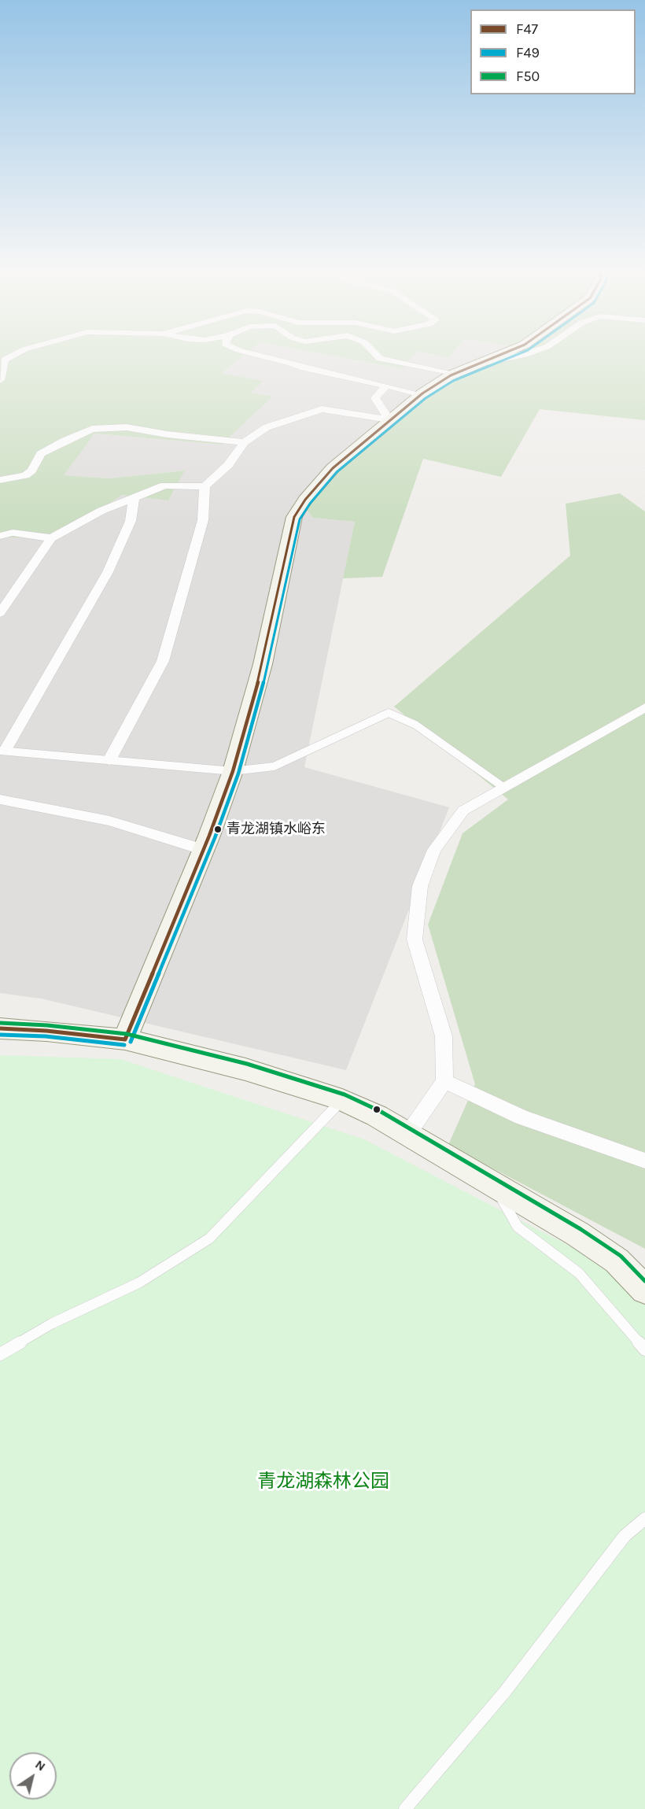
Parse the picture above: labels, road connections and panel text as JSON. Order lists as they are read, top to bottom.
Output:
{
  "parks": ["青龙湖森林公园"],
  "places": ["青龙湖镇水峪东"],
  "lines": ["transit line F47", "transit line F49", "transit line F50"],
  "legend": ["F47", "F49", "F50"],
  "north": "top right"
}
